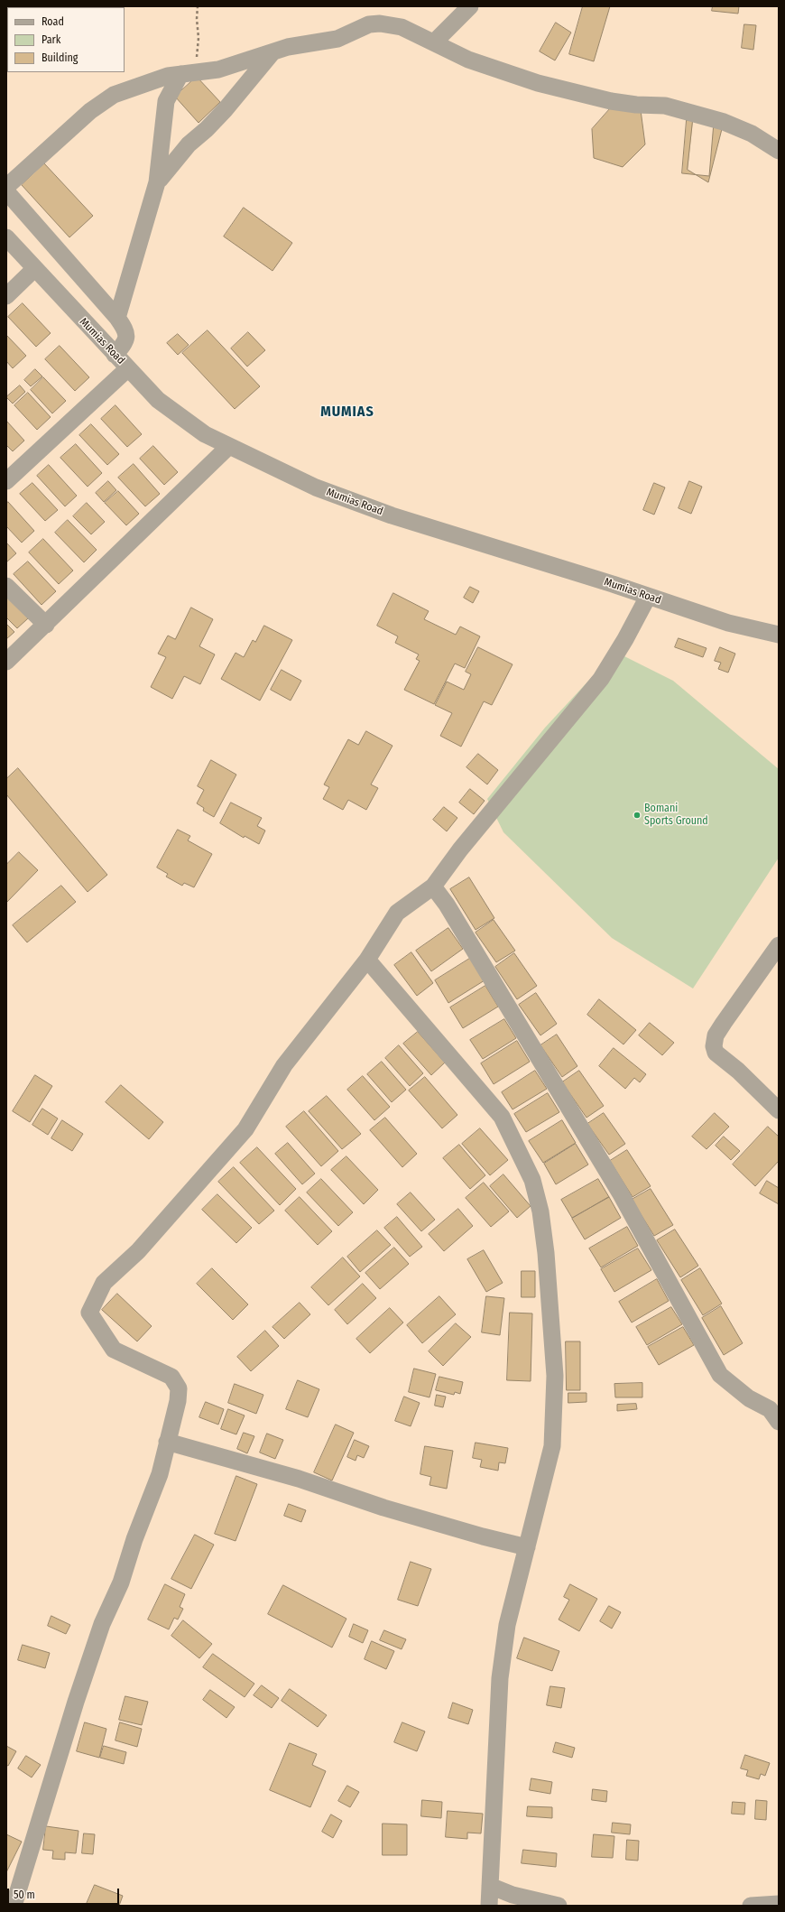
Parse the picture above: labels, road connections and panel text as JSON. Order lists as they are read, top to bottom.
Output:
{
  "streets": {
    "street": ["Mumias Road"]
  },
  "districts": ["MUMIAS"],
  "places": ["Bomani Sports Ground"],
  "legend": ["Road", "Park", "Building"],
  "scale_bar": "50 m"
}
